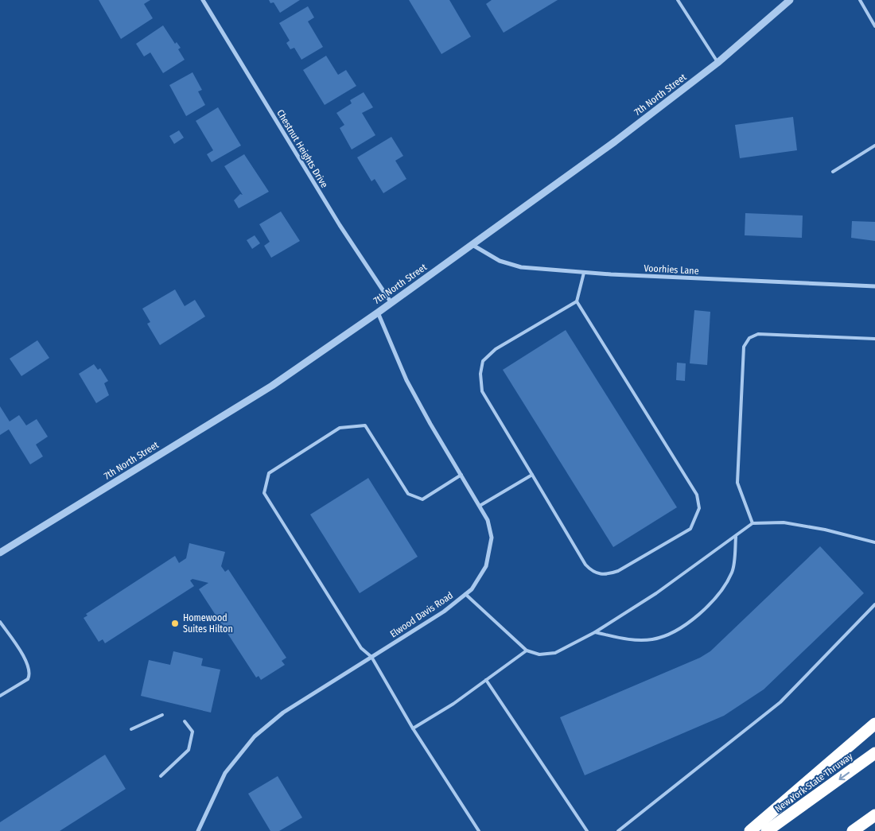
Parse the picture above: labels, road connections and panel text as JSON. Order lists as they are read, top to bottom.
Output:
{
  "streets": {
    "highway": ["New York State Thruway"],
    "street": [
      "7th North Street",
      "Chestnut Heights Drive",
      "Voorhies Lane",
      "Elwood Davis Road"
    ]
  },
  "crossings": [
    ["7th North Street", "Chestnut Heights Drive"],
    ["7th North Street", "Voorhies Lane"],
    ["7th North Street", "Elwood Davis Road"]
  ],
  "places": ["Homewood Suites Hilton"]
}
